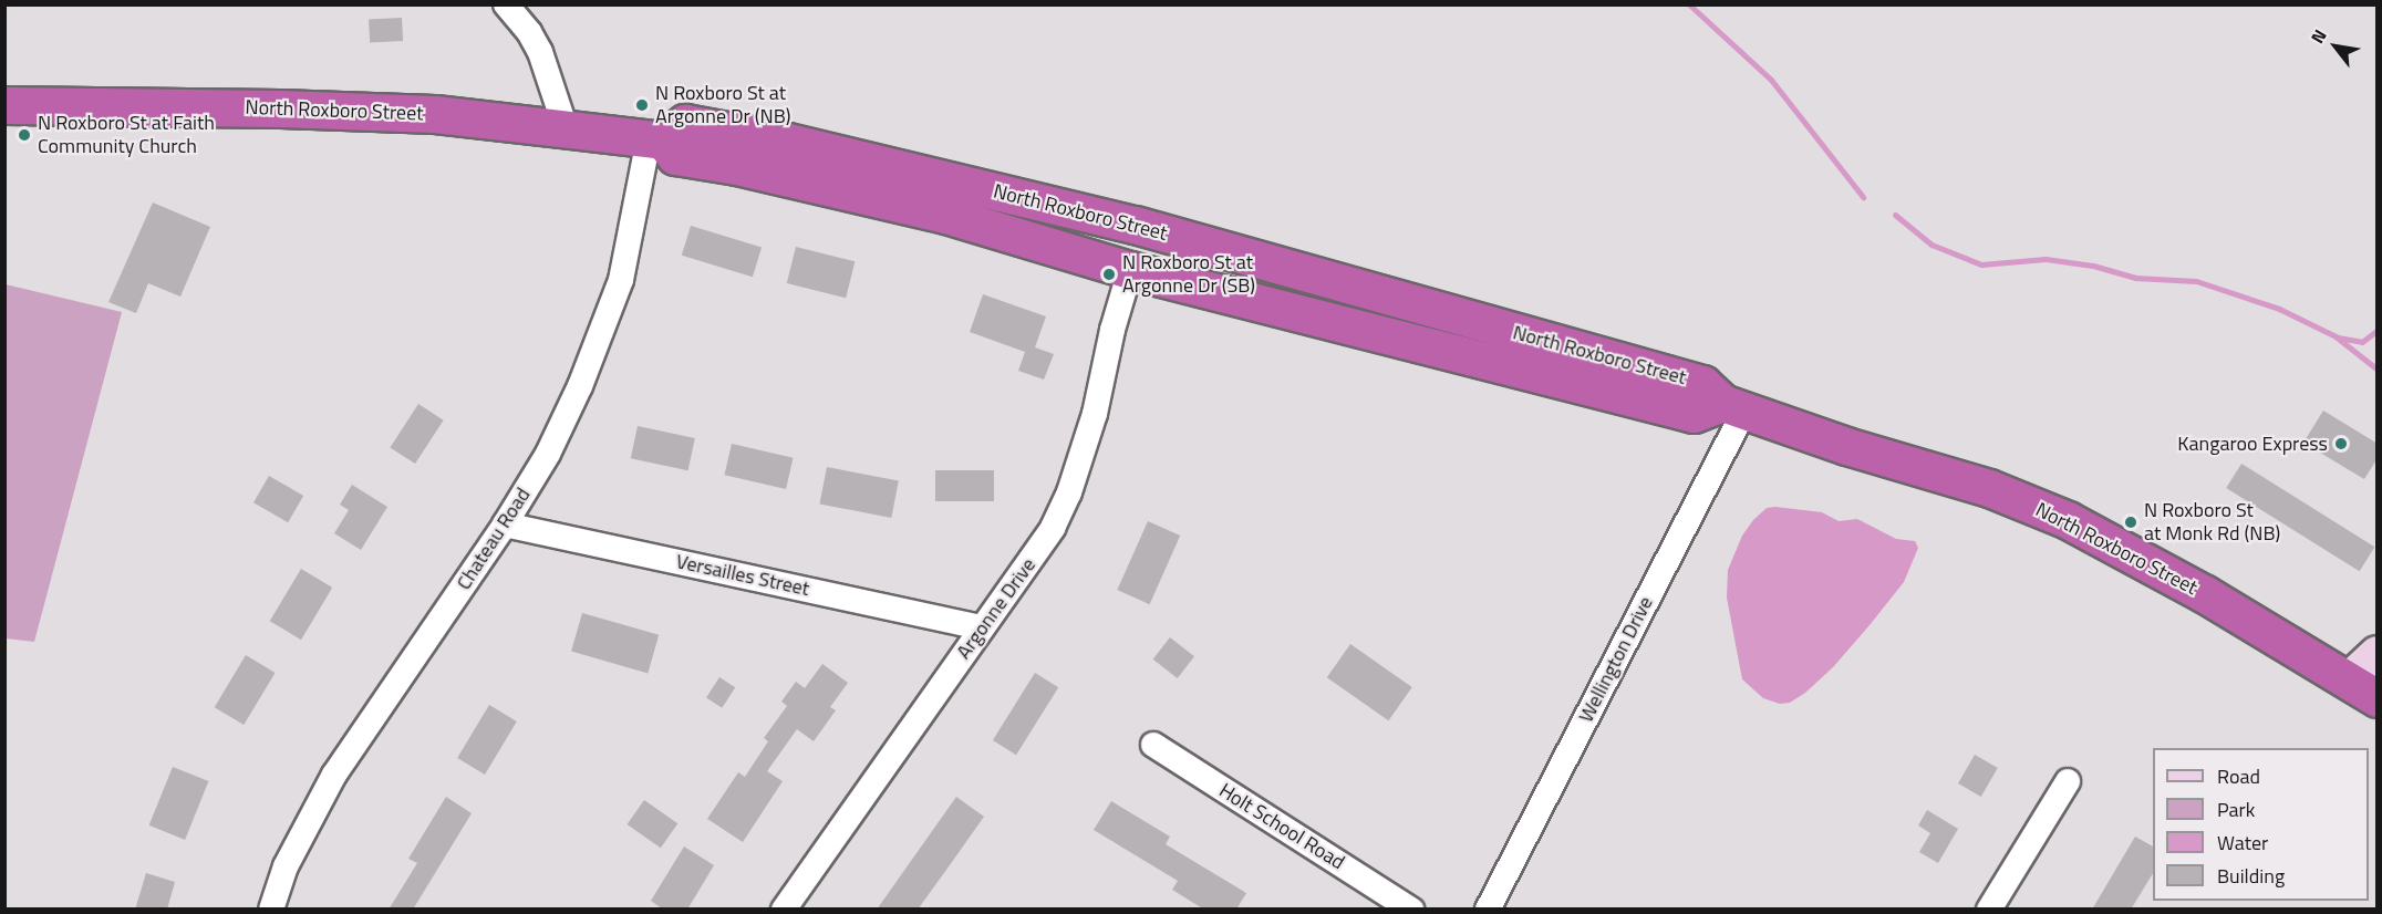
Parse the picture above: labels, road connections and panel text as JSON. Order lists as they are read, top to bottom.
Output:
{
  "streets": {
    "highway": ["North Roxboro Street"],
    "street": [
      "Chateau Road",
      "Versailles Street",
      "Argonne Drive",
      "Wellington Drive",
      "Holt School Road"
    ]
  },
  "crossings": [
    ["North Roxboro Street", "Chateau Road"],
    ["North Roxboro Street", "Argonne Drive"],
    ["North Roxboro Street", "Wellington Drive"],
    ["Chateau Road", "Versailles Street"],
    ["Versailles Street", "Argonne Drive"]
  ],
  "places": [
    "N Roxboro St at Argonne Dr (NB)",
    "N Roxboro St at Faith Community Church",
    "N Roxboro St at Argonne Dr (SB)",
    "Kangaroo Express",
    "N Roxboro St at Monk Rd (NB)"
  ],
  "legend": [
    "Road",
    "Park",
    "Water",
    "Building"
  ],
  "north": "top left"
}
